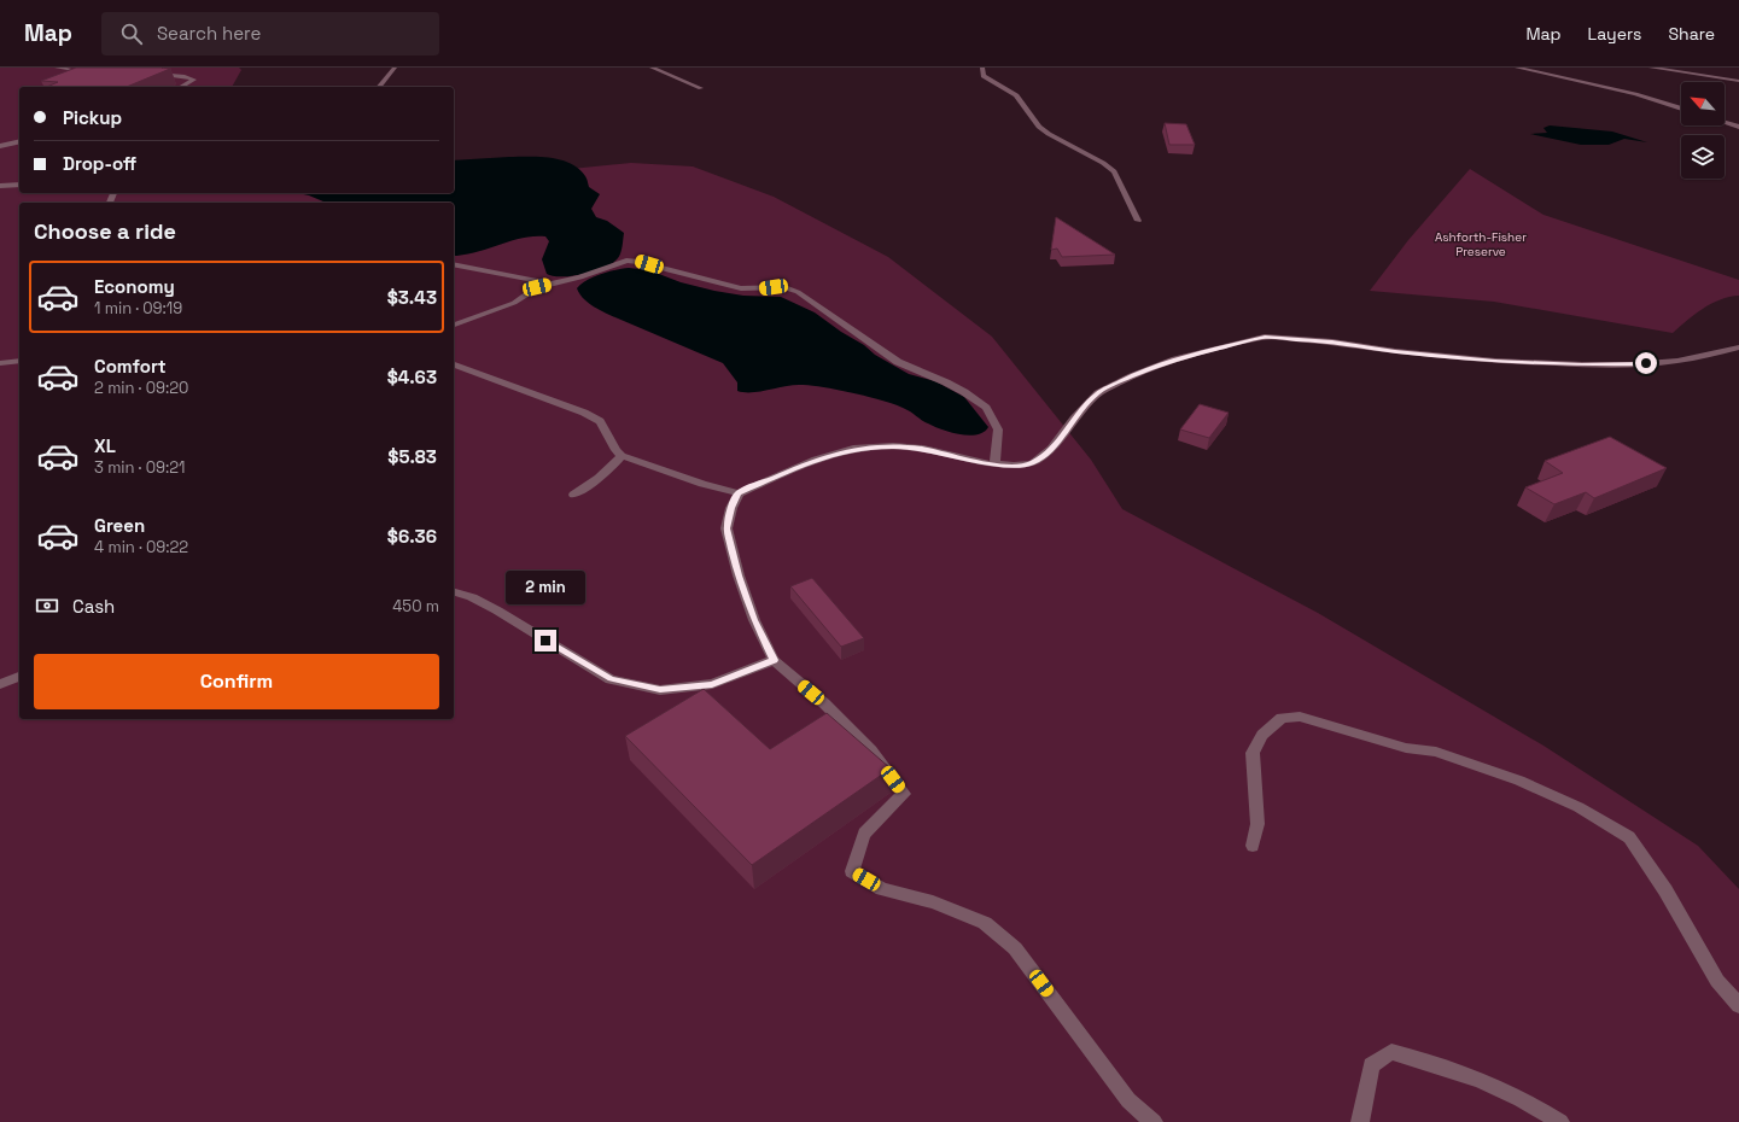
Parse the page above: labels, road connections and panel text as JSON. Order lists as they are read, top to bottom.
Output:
{
  "parks": ["Ashforth-Fisher Preserve"],
  "north": "top left",
  "page": {
    "header": "Map",
    "search": "Search here",
    "nav": ["Map", "Layers", "Share"],
    "banner": ["Pickup", "Drop-off"],
    "heading": "Choose a ride",
    "list": [
      {
        "name": "Economy",
        "note": "1 min · 09:19",
        "value": "$3.43"
      },
      {
        "name": "Comfort",
        "note": "2 min · 09:20",
        "value": "$4.63"
      },
      {
        "name": "XL",
        "note": "3 min · 09:21",
        "value": "$5.83"
      },
      {
        "name": "Green",
        "note": "4 min · 09:22",
        "value": "$6.36"
      }
    ],
    "bubble": "2 min",
    "pay": ["Cash", "450 m"],
    "buttons": "Confirm"
  }
}
